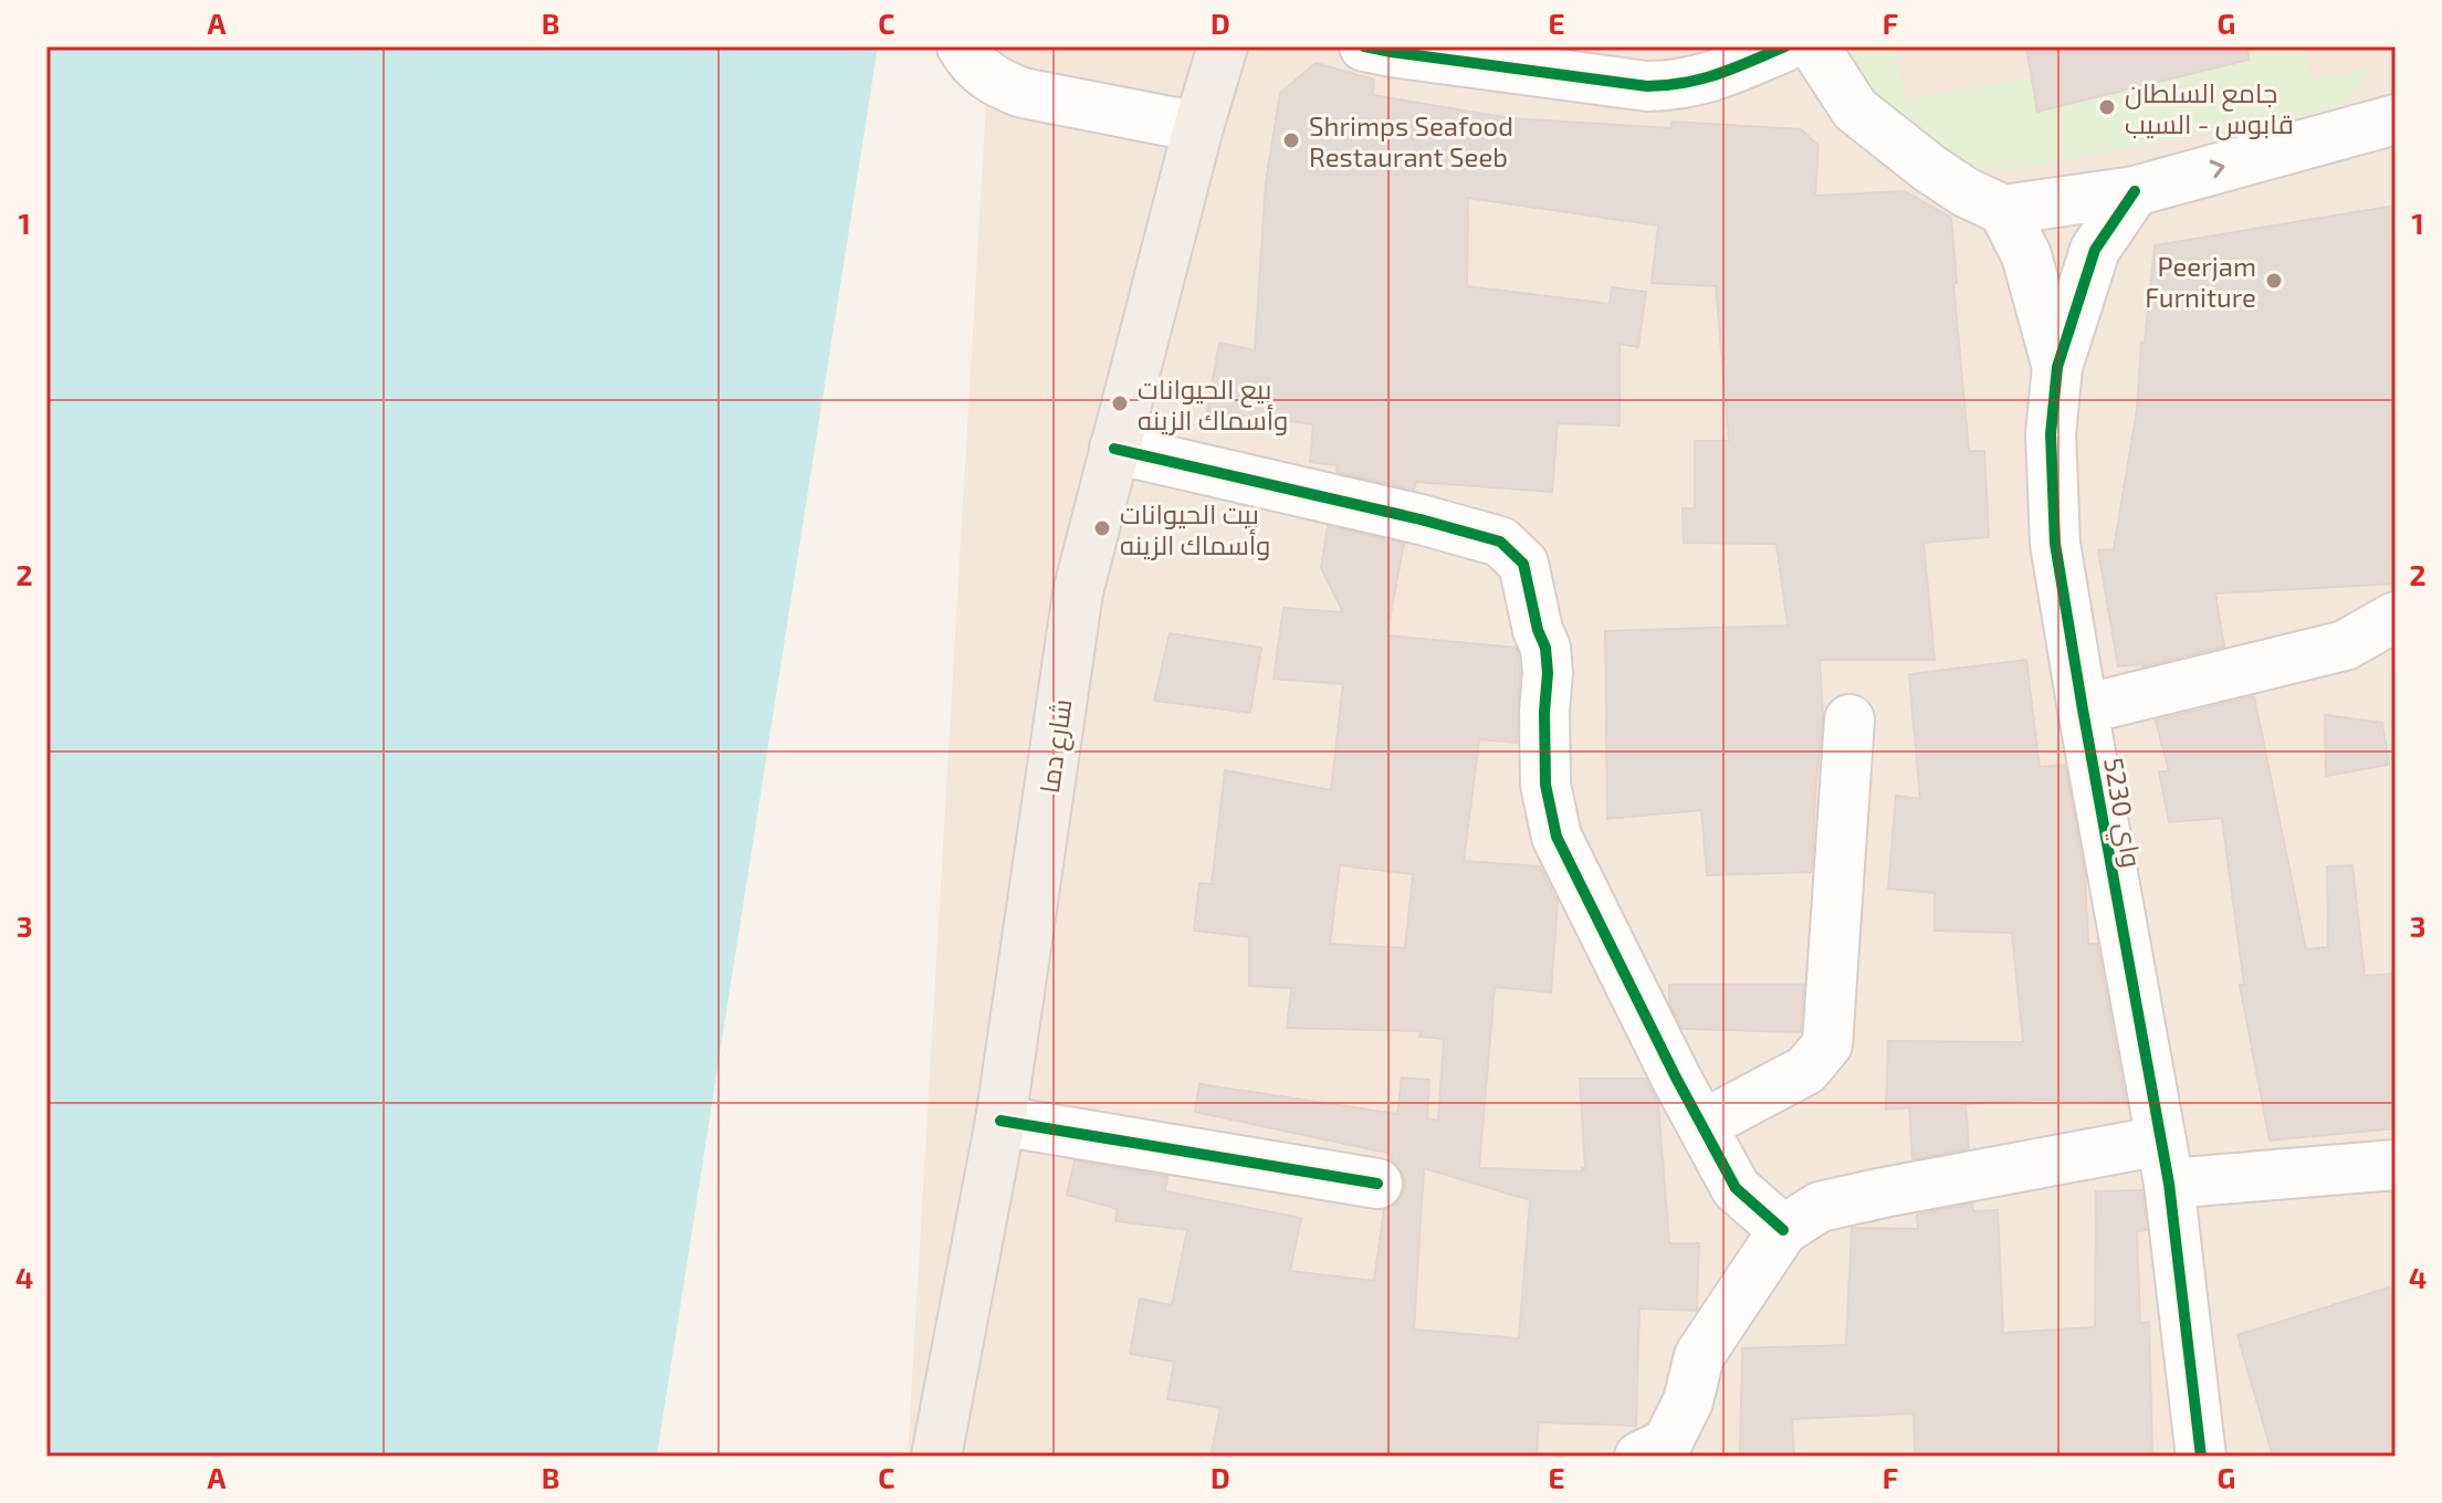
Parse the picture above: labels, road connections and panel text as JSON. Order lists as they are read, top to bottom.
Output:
{
  "streets": {
    "main road": ["شارع دما"],
    "street": ["واي 5230"]
  },
  "places": [
    "جامع السلطان قابوس - السيب",
    "Shrimps Seafood Restaurant Seeb",
    "Peerjam Furniture",
    "بيع الحيوانات وأسماك الزينه",
    "بيت الحيوانات وأسماك الزينه"
  ],
  "grid": {
    "columns": [
      "A",
      "B",
      "C",
      "D",
      "E",
      "F",
      "G"
    ],
    "rows": [
      "1",
      "2",
      "3",
      "4"
    ]
  }
}
